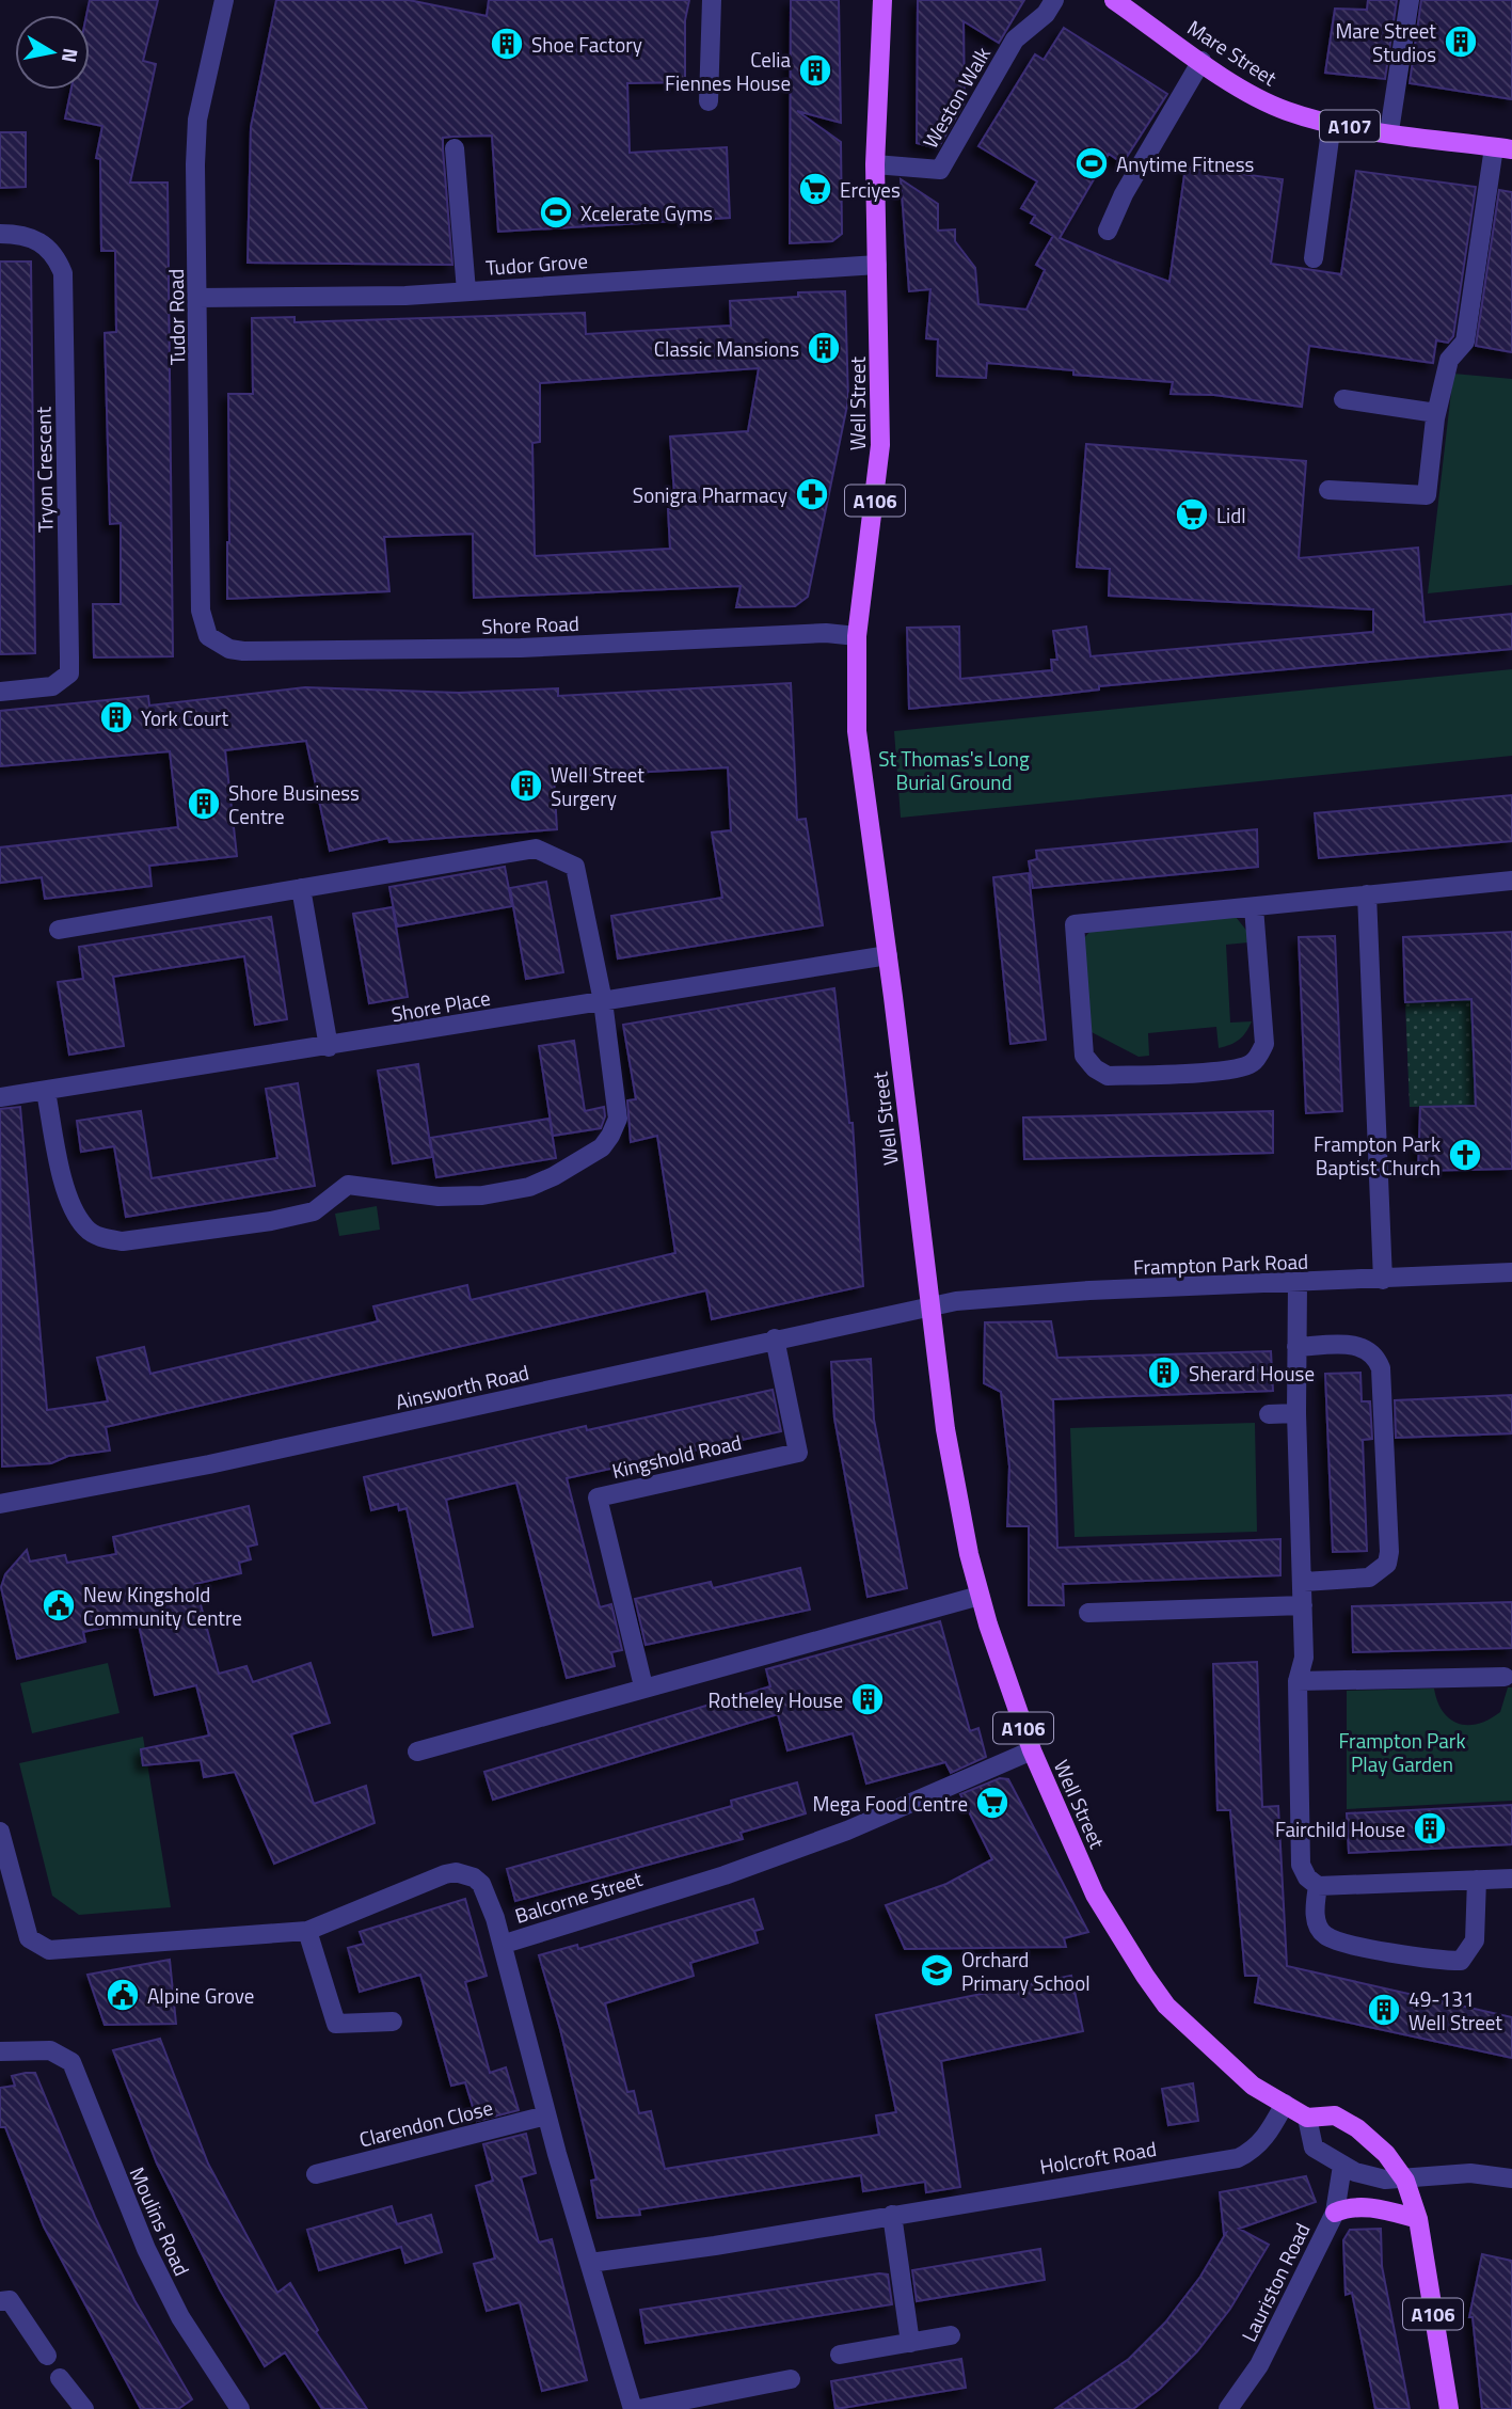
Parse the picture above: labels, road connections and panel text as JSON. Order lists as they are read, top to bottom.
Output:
{
  "streets": {
    "main road": [
      "Mare Street",
      "A107",
      "Well Street",
      "A106"
    ],
    "street": [
      "Weston Walk",
      "Tudor Grove",
      "Tudor Road",
      "Tryon Crescent",
      "Shore Road",
      "Shore Place",
      "Frampton Park Road",
      "Ainsworth Road",
      "Kingshold Road",
      "Balcorne Street",
      "Clarendon Close",
      "Holcroft Road",
      "Moulins Road",
      "Lauriston Road"
    ]
  },
  "crossings": [
    ["Weston Walk", "Well Street"],
    ["Tudor Grove", "Tudor Road"],
    ["Tudor Grove", "Well Street"],
    ["Tudor Road", "Shore Road"],
    ["Well Street", "A106"],
    ["Well Street", "Shore Road"],
    ["Well Street", "Shore Place"],
    ["Well Street", "Frampton Park Road"],
    ["Well Street", "Ainsworth Road"],
    ["Well Street", "Balcorne Street"],
    ["Well Street", "Holcroft Road"],
    ["Frampton Park Road", "Ainsworth Road"],
    ["Ainsworth Road", "Kingshold Road"],
    ["Balcorne Street", "Clarendon Close"],
    ["Balcorne Street", "Holcroft Road"]
  ],
  "parks": ["St Thomas's Long Burial Ground", "Frampton Park Play Garden"],
  "places": {
    "building": [
      "Mare Street Studios",
      "Shoe Factory",
      "Celia Fiennes House",
      "Classic Mansions",
      "York Court",
      "Well Street Surgery",
      "Shore Business Centre",
      "Sherard House",
      "Rotheley House",
      "Fairchild House",
      "49-131 Well Street"
    ],
    "sports": ["Anytime Fitness", "Xcelerate Gyms"],
    "supermarket": ["Erciyes", "Lidl", "Mega Food Centre"],
    "pharmacy": ["Sonigra Pharmacy"],
    "church": ["Frampton Park Baptist Church"],
    "public building": ["New Kingshold Community Centre", "Alpine Grove"],
    "school or university": ["Orchard Primary School"]
  },
  "north": "right"
}
